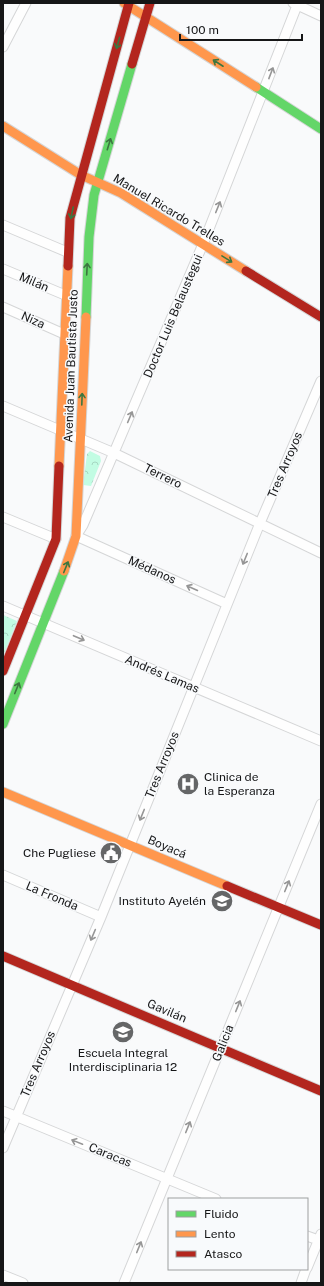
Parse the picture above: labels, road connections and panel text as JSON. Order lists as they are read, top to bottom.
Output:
{
  "streets": {
    "main road": [
      "Manuel Ricardo Trelles",
      "Avenida Juan Bautista Justo",
      "Boyacá",
      "Gavilán"
    ],
    "street": [
      "Milán",
      "Doctor Luis Belaustegui",
      "Niza",
      "Tres Arroyos",
      "Terrero",
      "Médanos",
      "Andrés Lamas",
      "La Fronda",
      "Galicia",
      "Caracas"
    ]
  },
  "crossings": [
    ["Manuel Ricardo Trelles", "Doctor Luis Belaustegui"],
    ["Manuel Ricardo Trelles", "Avenida Juan Bautista Justo"],
    ["Milán", "Avenida Juan Bautista Justo"],
    ["Doctor Luis Belaustegui", "Avenida Juan Bautista Justo"],
    ["Doctor Luis Belaustegui", "Terrero"],
    ["Doctor Luis Belaustegui", "Médanos"],
    ["Niza", "Avenida Juan Bautista Justo"],
    ["Avenida Juan Bautista Justo", "Terrero"],
    ["Avenida Juan Bautista Justo", "Médanos"],
    ["Avenida Juan Bautista Justo", "Andrés Lamas"],
    ["Tres Arroyos", "Terrero"],
    ["Tres Arroyos", "Médanos"],
    ["Tres Arroyos", "Andrés Lamas"],
    ["Tres Arroyos", "Boyacá"],
    ["Tres Arroyos", "La Fronda"],
    ["Tres Arroyos", "Gavilán"],
    ["Tres Arroyos", "Caracas"],
    ["Boyacá", "Galicia"],
    ["Gavilán", "Galicia"],
    ["Galicia", "Caracas"]
  ],
  "one_way": [
    "Manuel Ricardo Trelles",
    "Doctor Luis Belaustegui",
    "Tres Arroyos",
    "Médanos",
    "Andrés Lamas",
    "Galicia",
    "Caracas"
  ],
  "places": {
    "hospital": ["Clinica de la Esperanza"],
    "public building": ["Che Pugliese"],
    "school or university": ["Instituto Ayelén", "Escuela Integral Interdisciplinaria 12"]
  },
  "legend": ["Fluido", "Lento", "Atasco"],
  "scale_bar": "100 m"
}
